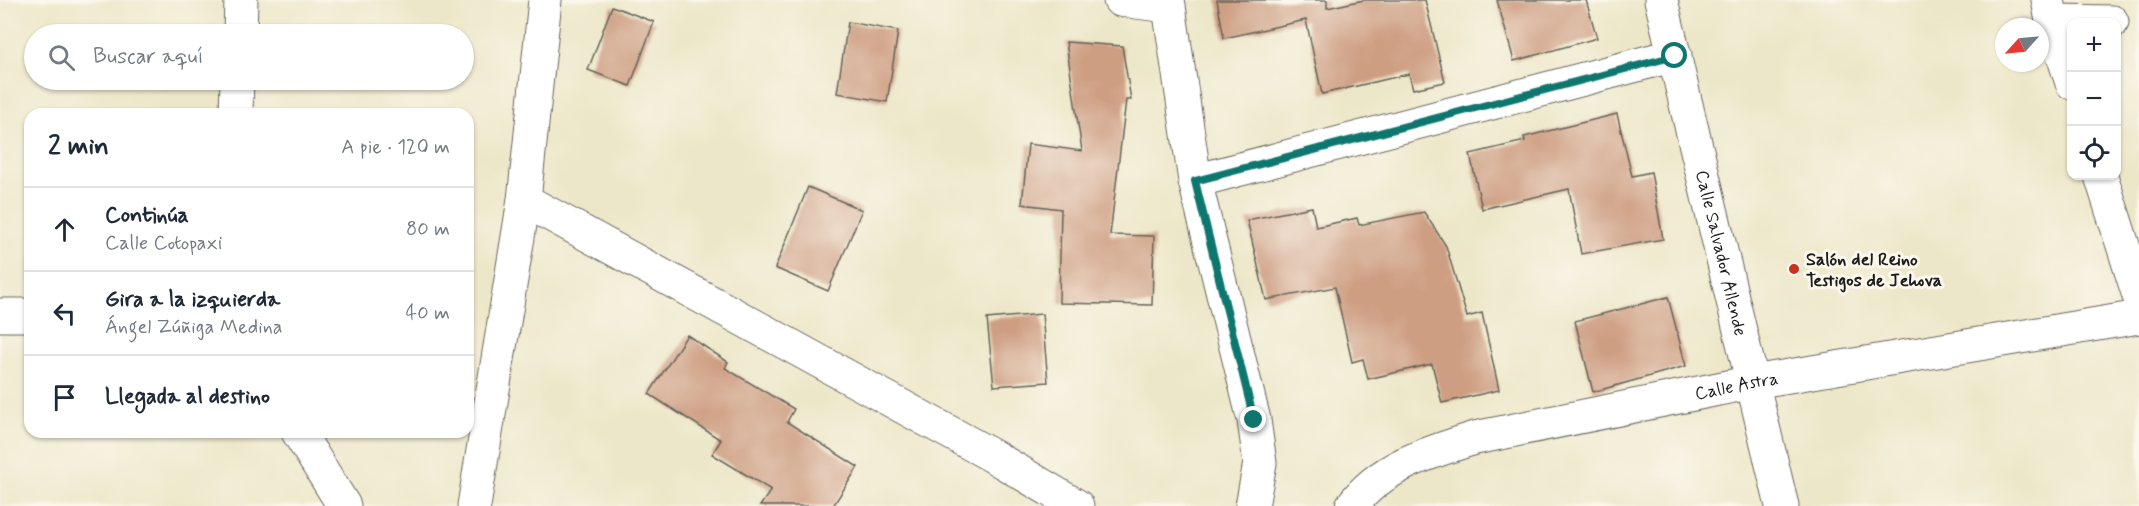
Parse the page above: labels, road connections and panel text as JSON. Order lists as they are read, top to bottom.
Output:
{
  "streets": {
    "street": ["Calle Salvador Allende", "Calle Astra"]
  },
  "crossings": [
    ["Calle Salvador Allende", "Calle Astra"]
  ],
  "places": ["Salón del Reino Testigos de Jehova"],
  "north": "bottom left",
  "page": {
    "map_buttons": ["+", "−"],
    "search": "Buscar aquí",
    "heading": ["2 min", "A pie · 120 m"],
    "list": [
      ["Continúa", "Calle Cotopaxi", "80 m"],
      ["Gira a la izquierda", "Ángel Zúñiga Medina", "40 m"],
      "Llegada al destino"
    ]
  }
}
